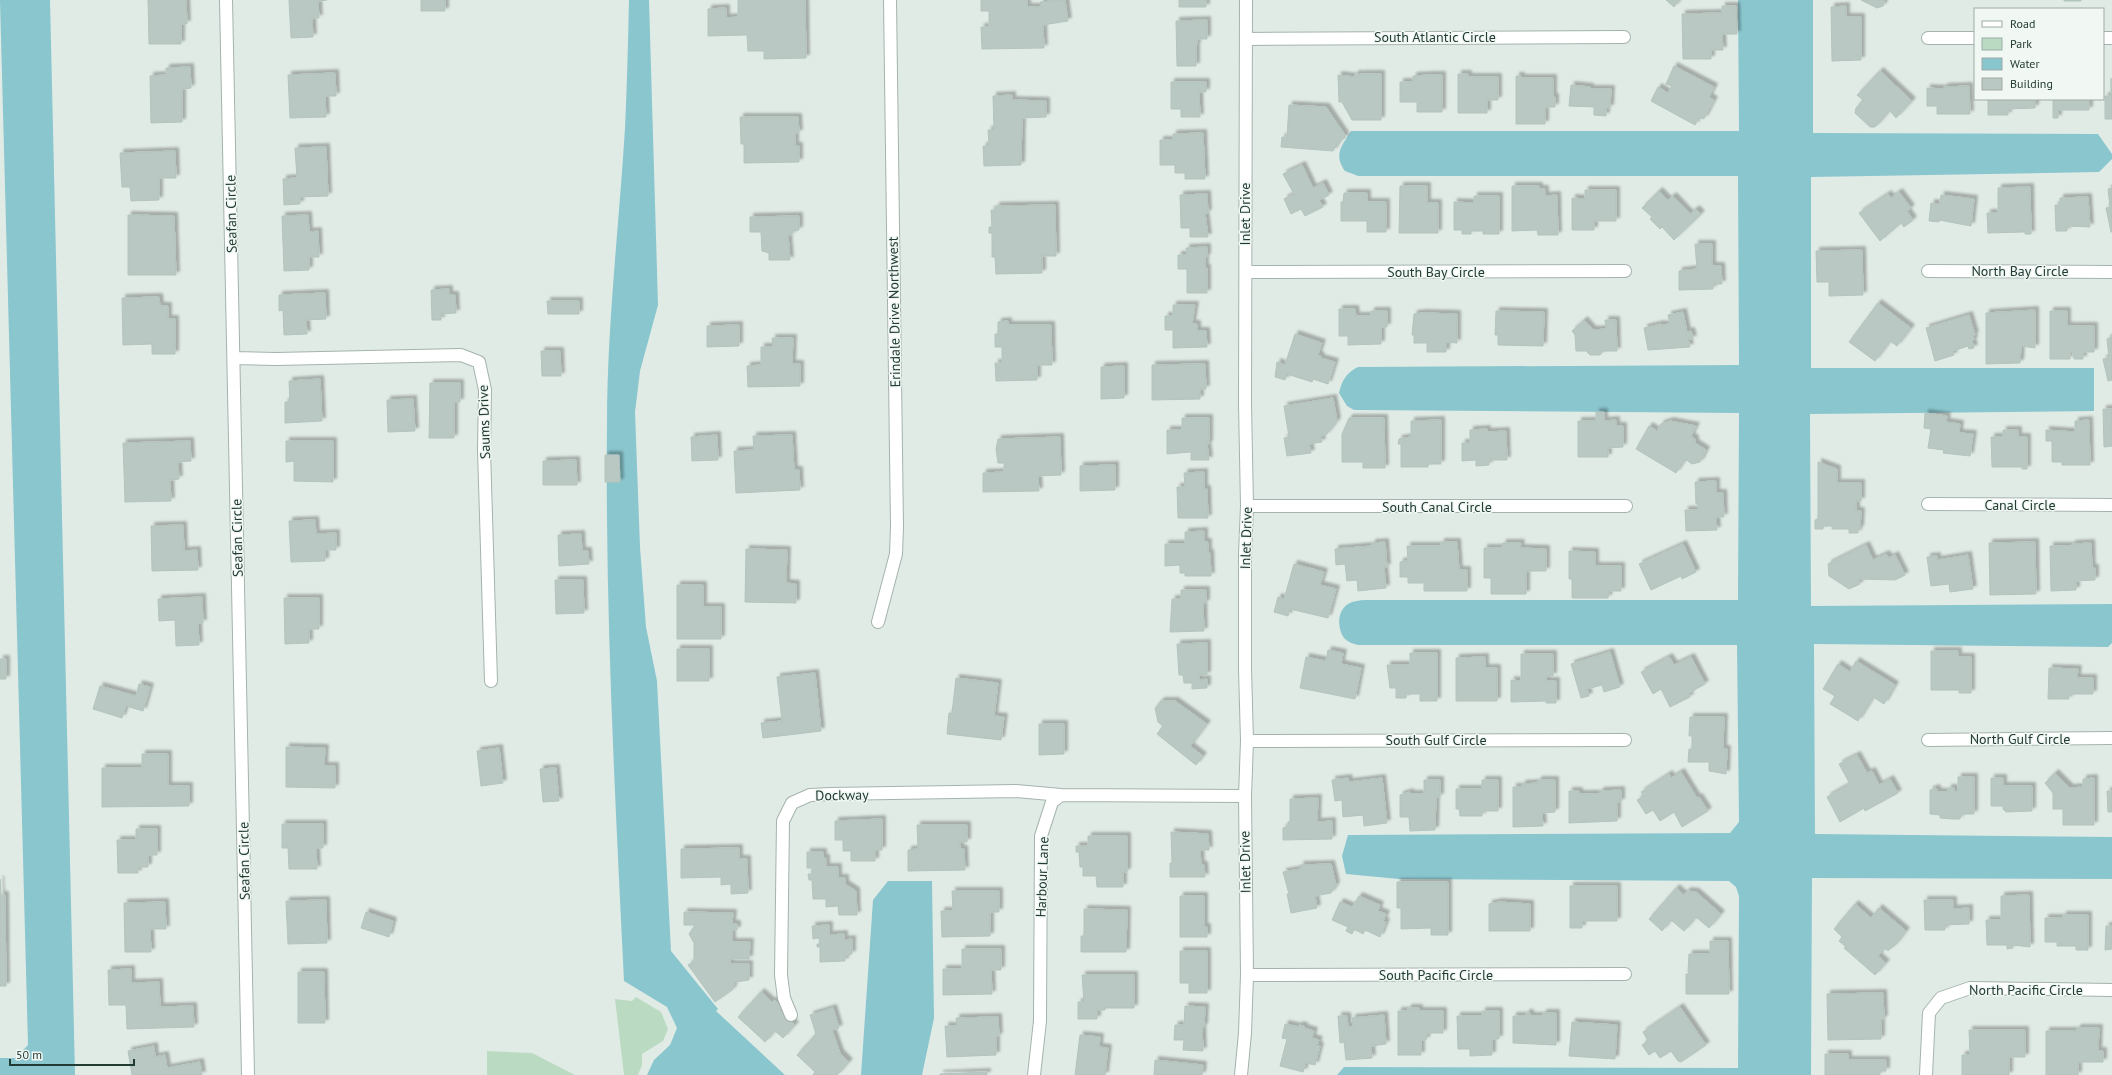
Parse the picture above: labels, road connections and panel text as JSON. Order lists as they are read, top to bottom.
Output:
{
  "streets": {
    "street": [
      "South Atlantic Circle",
      "Seafan Circle",
      "Inlet Drive",
      "North Bay Circle",
      "South Bay Circle",
      "Erindale Drive Northwest",
      "Saums Drive",
      "Canal Circle",
      "South Canal Circle",
      "North Gulf Circle",
      "South Gulf Circle",
      "Dockway",
      "Harbour Lane",
      "South Pacific Circle",
      "North Pacific Circle"
    ]
  },
  "crossings": [
    ["South Atlantic Circle", "Inlet Drive"],
    ["Seafan Circle", "Saums Drive"],
    ["Inlet Drive", "South Bay Circle"],
    ["Inlet Drive", "South Canal Circle"],
    ["Inlet Drive", "South Gulf Circle"],
    ["Inlet Drive", "South Pacific Circle"],
    ["Dockway", "Harbour Lane"]
  ],
  "legend": [
    "Road",
    "Park",
    "Water",
    "Building"
  ],
  "scale_bar": "50 m"
}
